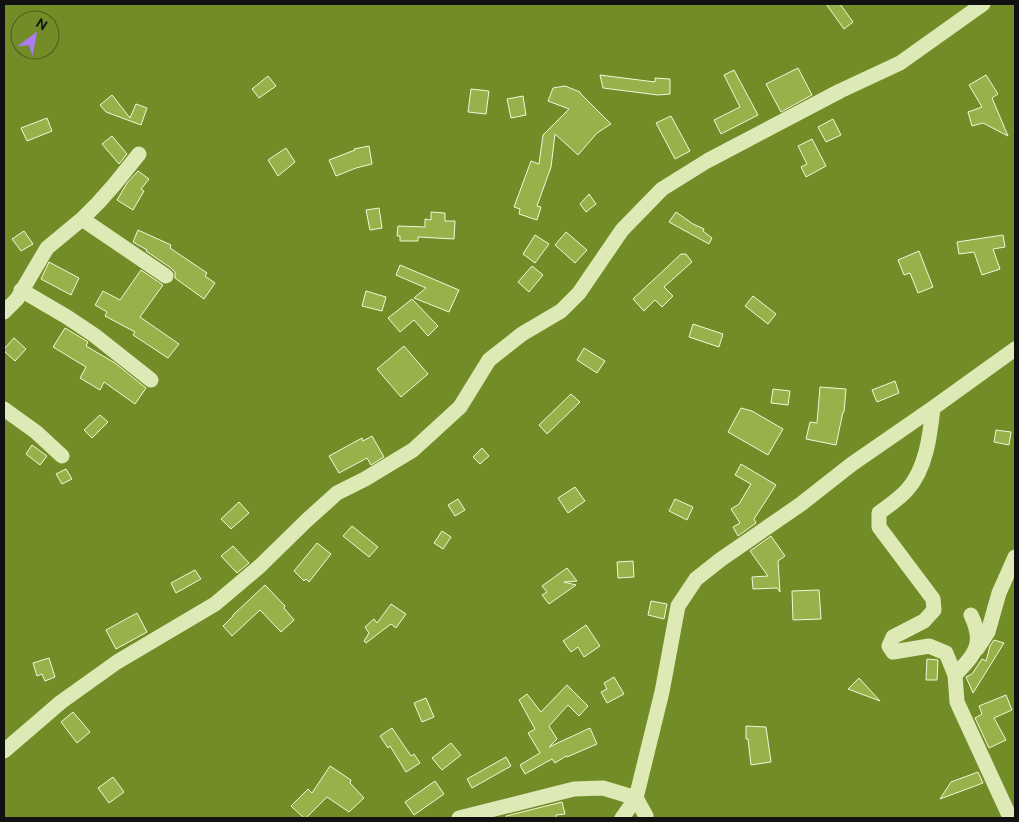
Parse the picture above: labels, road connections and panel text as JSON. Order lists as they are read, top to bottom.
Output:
{
  "north": "top right"
}
